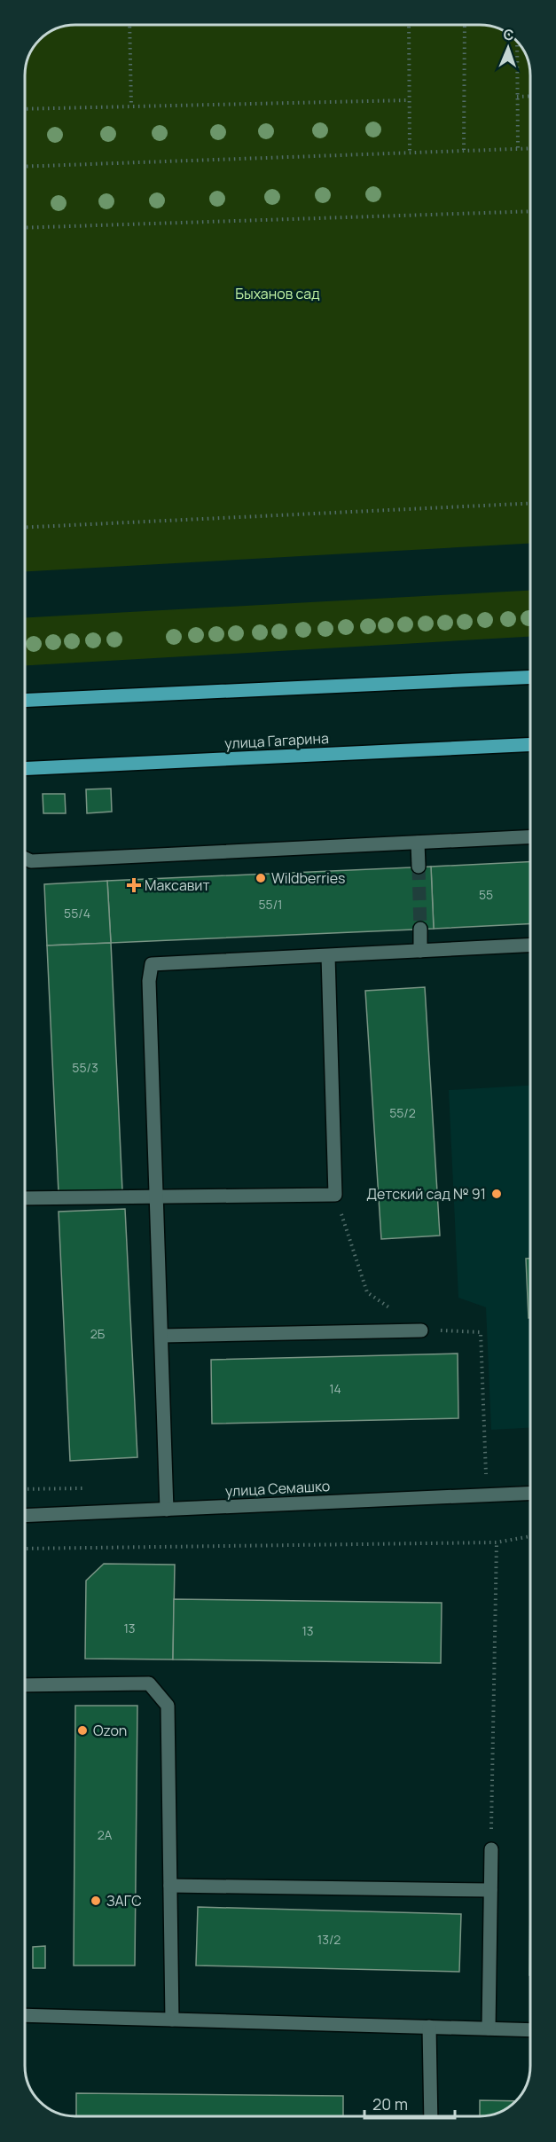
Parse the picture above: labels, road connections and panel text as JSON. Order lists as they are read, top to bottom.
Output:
{
  "streets": {
    "main road": ["улица Гагарина"],
    "street": ["улица Семашко"]
  },
  "parks": ["Быханов сад"],
  "places": {
    "other": [
      "Wildberries",
      "Детский сад № 91",
      "Ozon",
      "ЗАГС"
    ],
    "health": ["Максавит"]
  },
  "house_numbers": [
    "55",
    "55/1",
    "55/4",
    "55/3",
    "55/2",
    "2Б",
    "14",
    "13",
    "13",
    "2А",
    "13/2"
  ],
  "scale_bar": "20 m",
  "north": "top"
}
